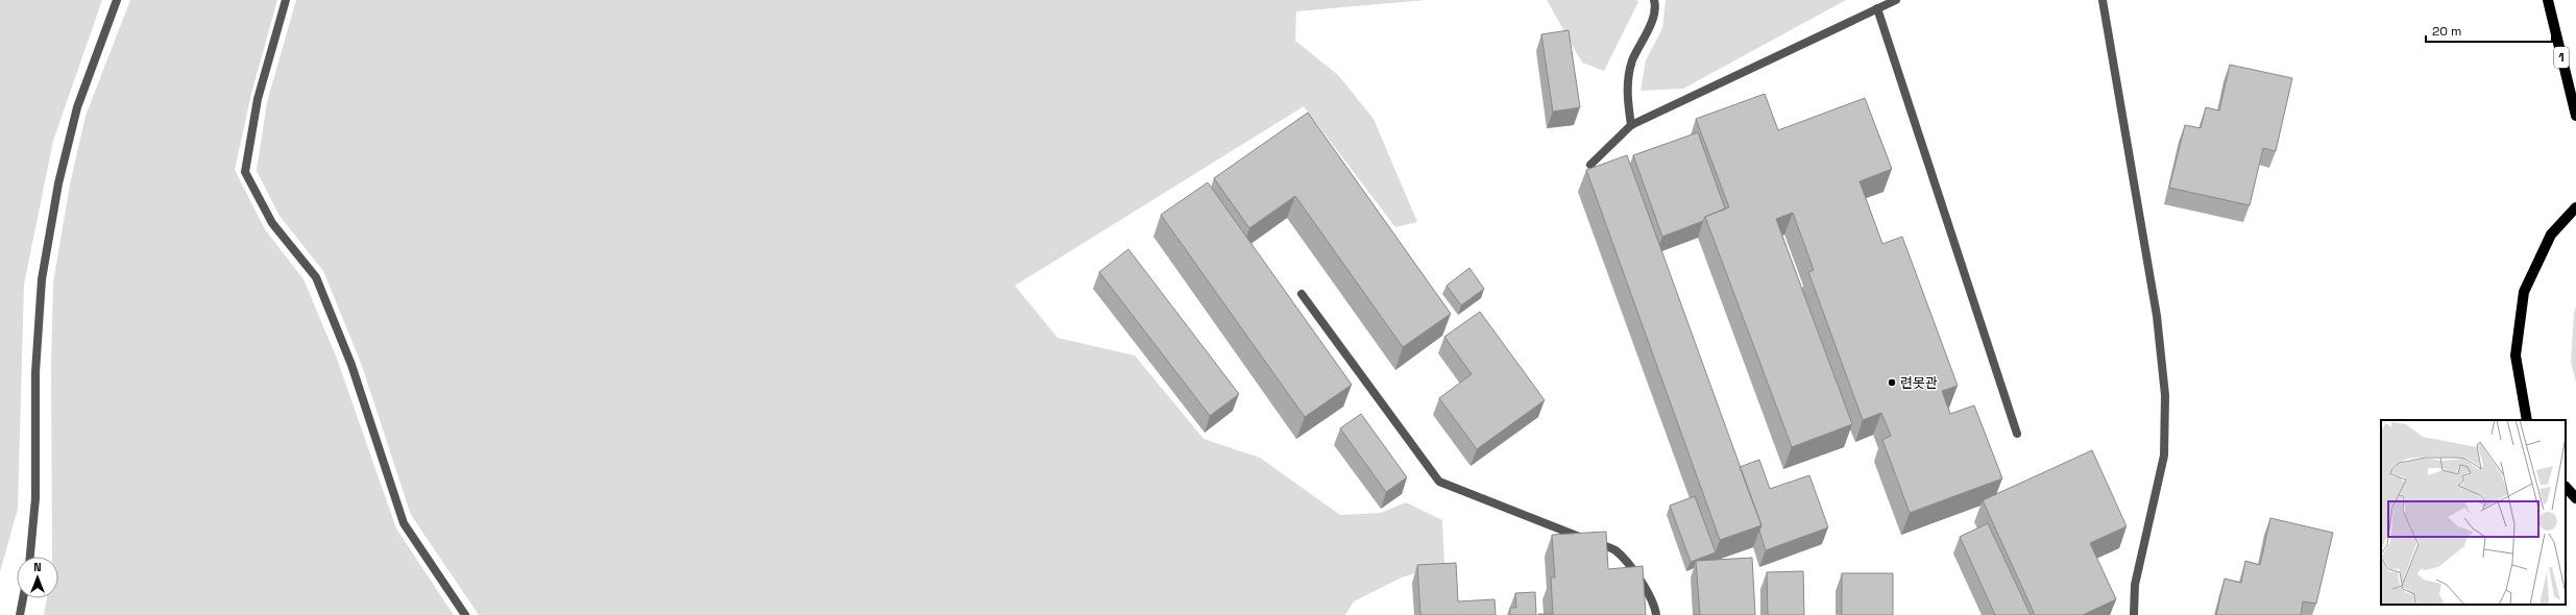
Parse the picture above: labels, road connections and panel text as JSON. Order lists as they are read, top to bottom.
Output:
{
  "streets": {
    "main road": ["1"]
  },
  "places": ["련못관"],
  "scale_bar": "20 m",
  "north": "top"
}
